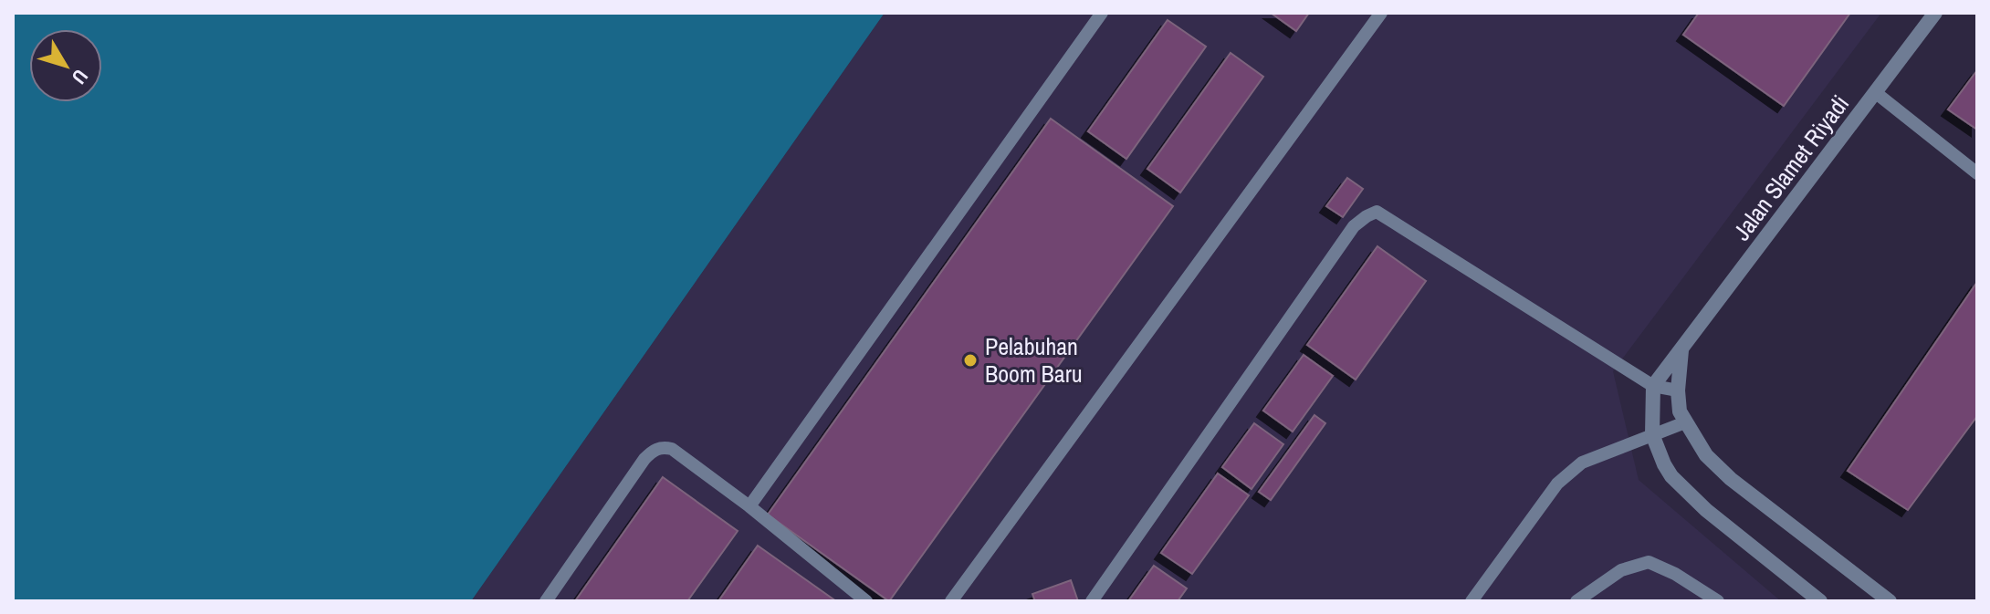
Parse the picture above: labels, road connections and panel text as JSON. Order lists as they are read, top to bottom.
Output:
{
  "streets": {
    "street": ["Jalan Slamet Riyadi"]
  },
  "places": ["Pelabuhan Boom Baru"],
  "north": "bottom right"
}
